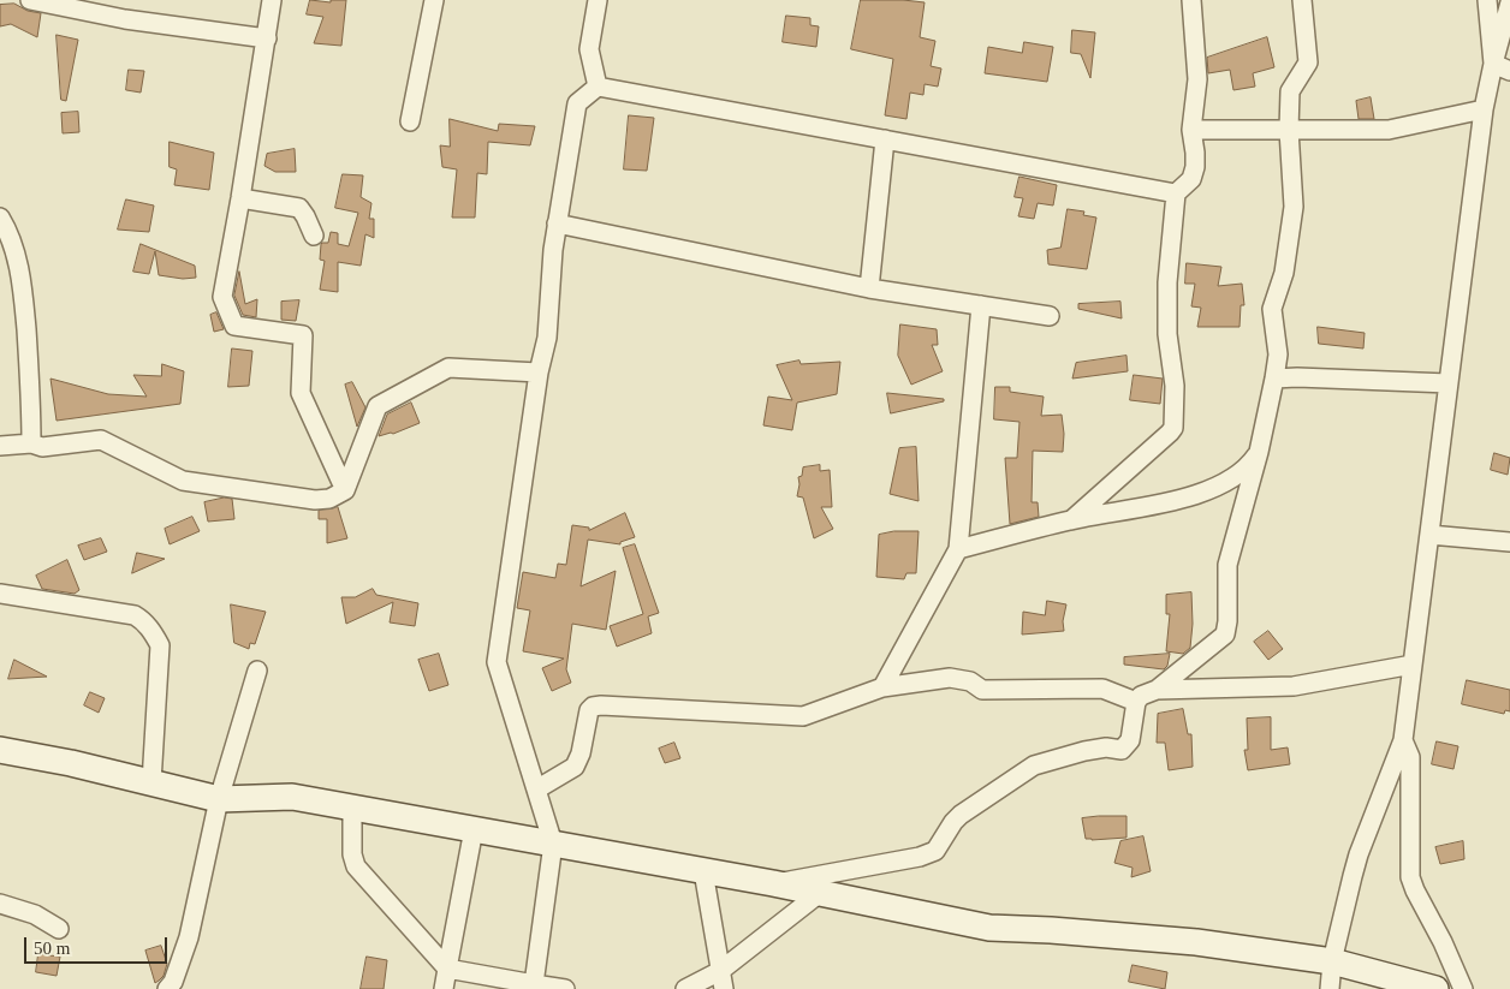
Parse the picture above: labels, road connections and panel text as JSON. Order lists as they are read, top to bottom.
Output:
{
  "scale_bar": "50 m"
}
